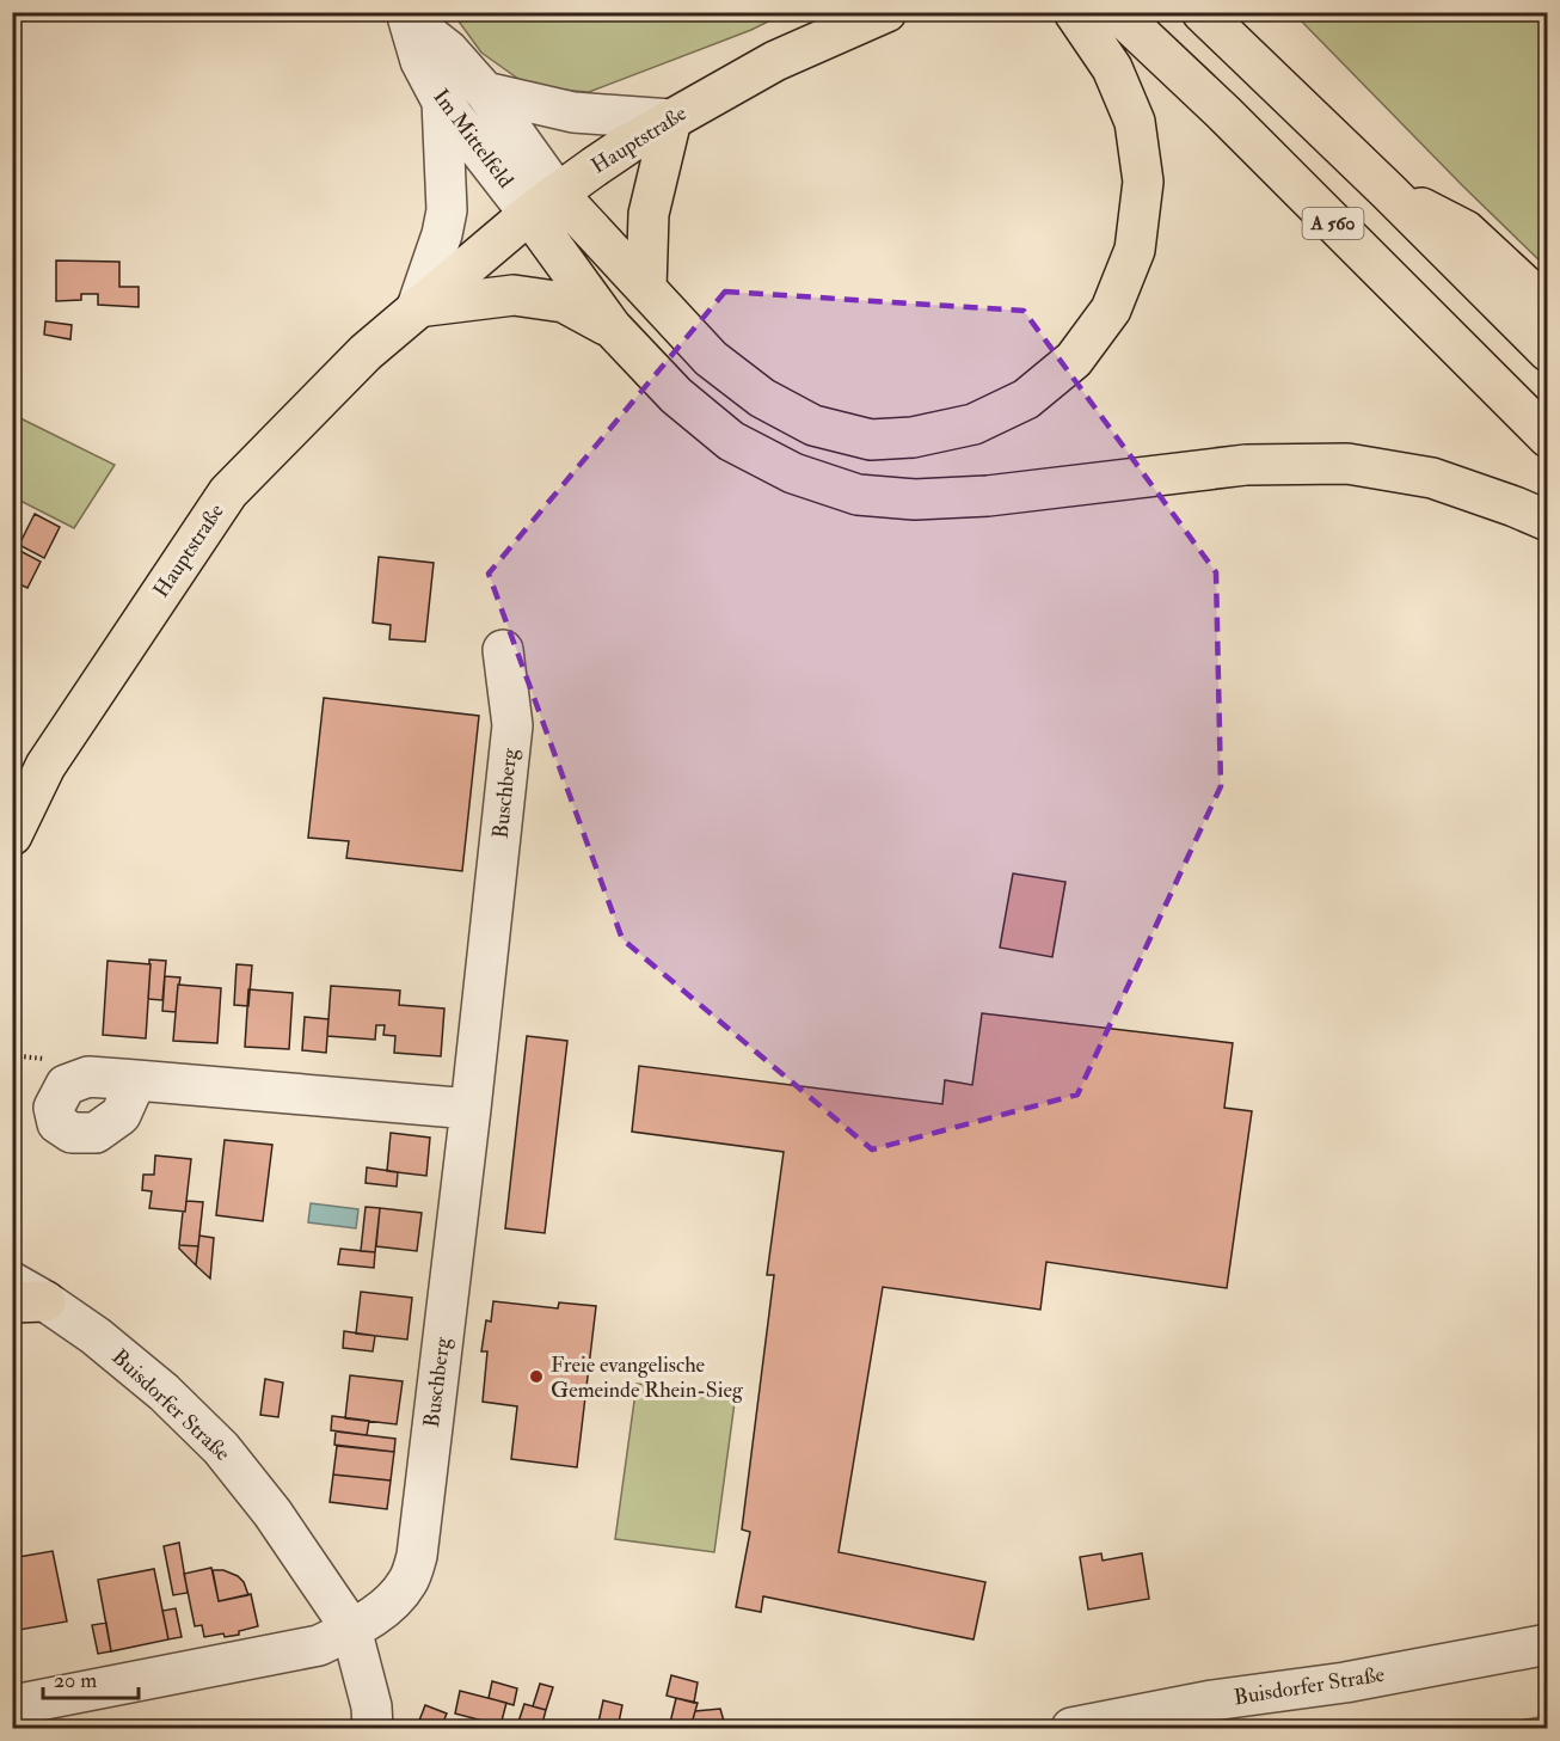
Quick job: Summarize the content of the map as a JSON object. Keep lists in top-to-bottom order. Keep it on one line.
{"streets":{"main road":["Hauptstraße","A 560"],"street":["Im Mittelfeld","Buschberg","Buisdorfer Straße"]},"crossings":[["Im Mittelfeld","Hauptstraße"],["Buschberg","Buisdorfer Straße"]],"places":["Freie evangelische Gemeinde Rhein-Sieg"],"scale_bar":"20 m"}
